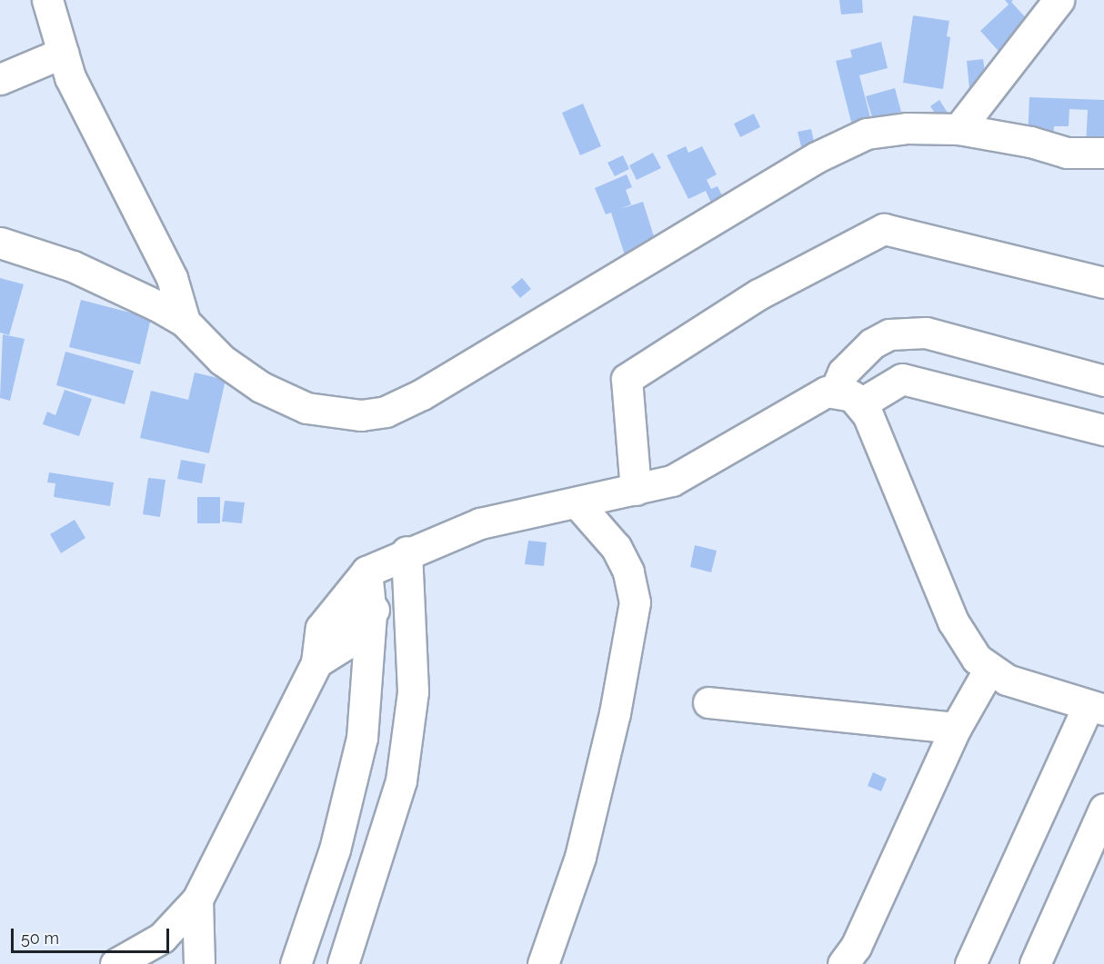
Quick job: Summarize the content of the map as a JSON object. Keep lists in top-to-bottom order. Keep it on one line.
{"scale_bar":"50 m"}
